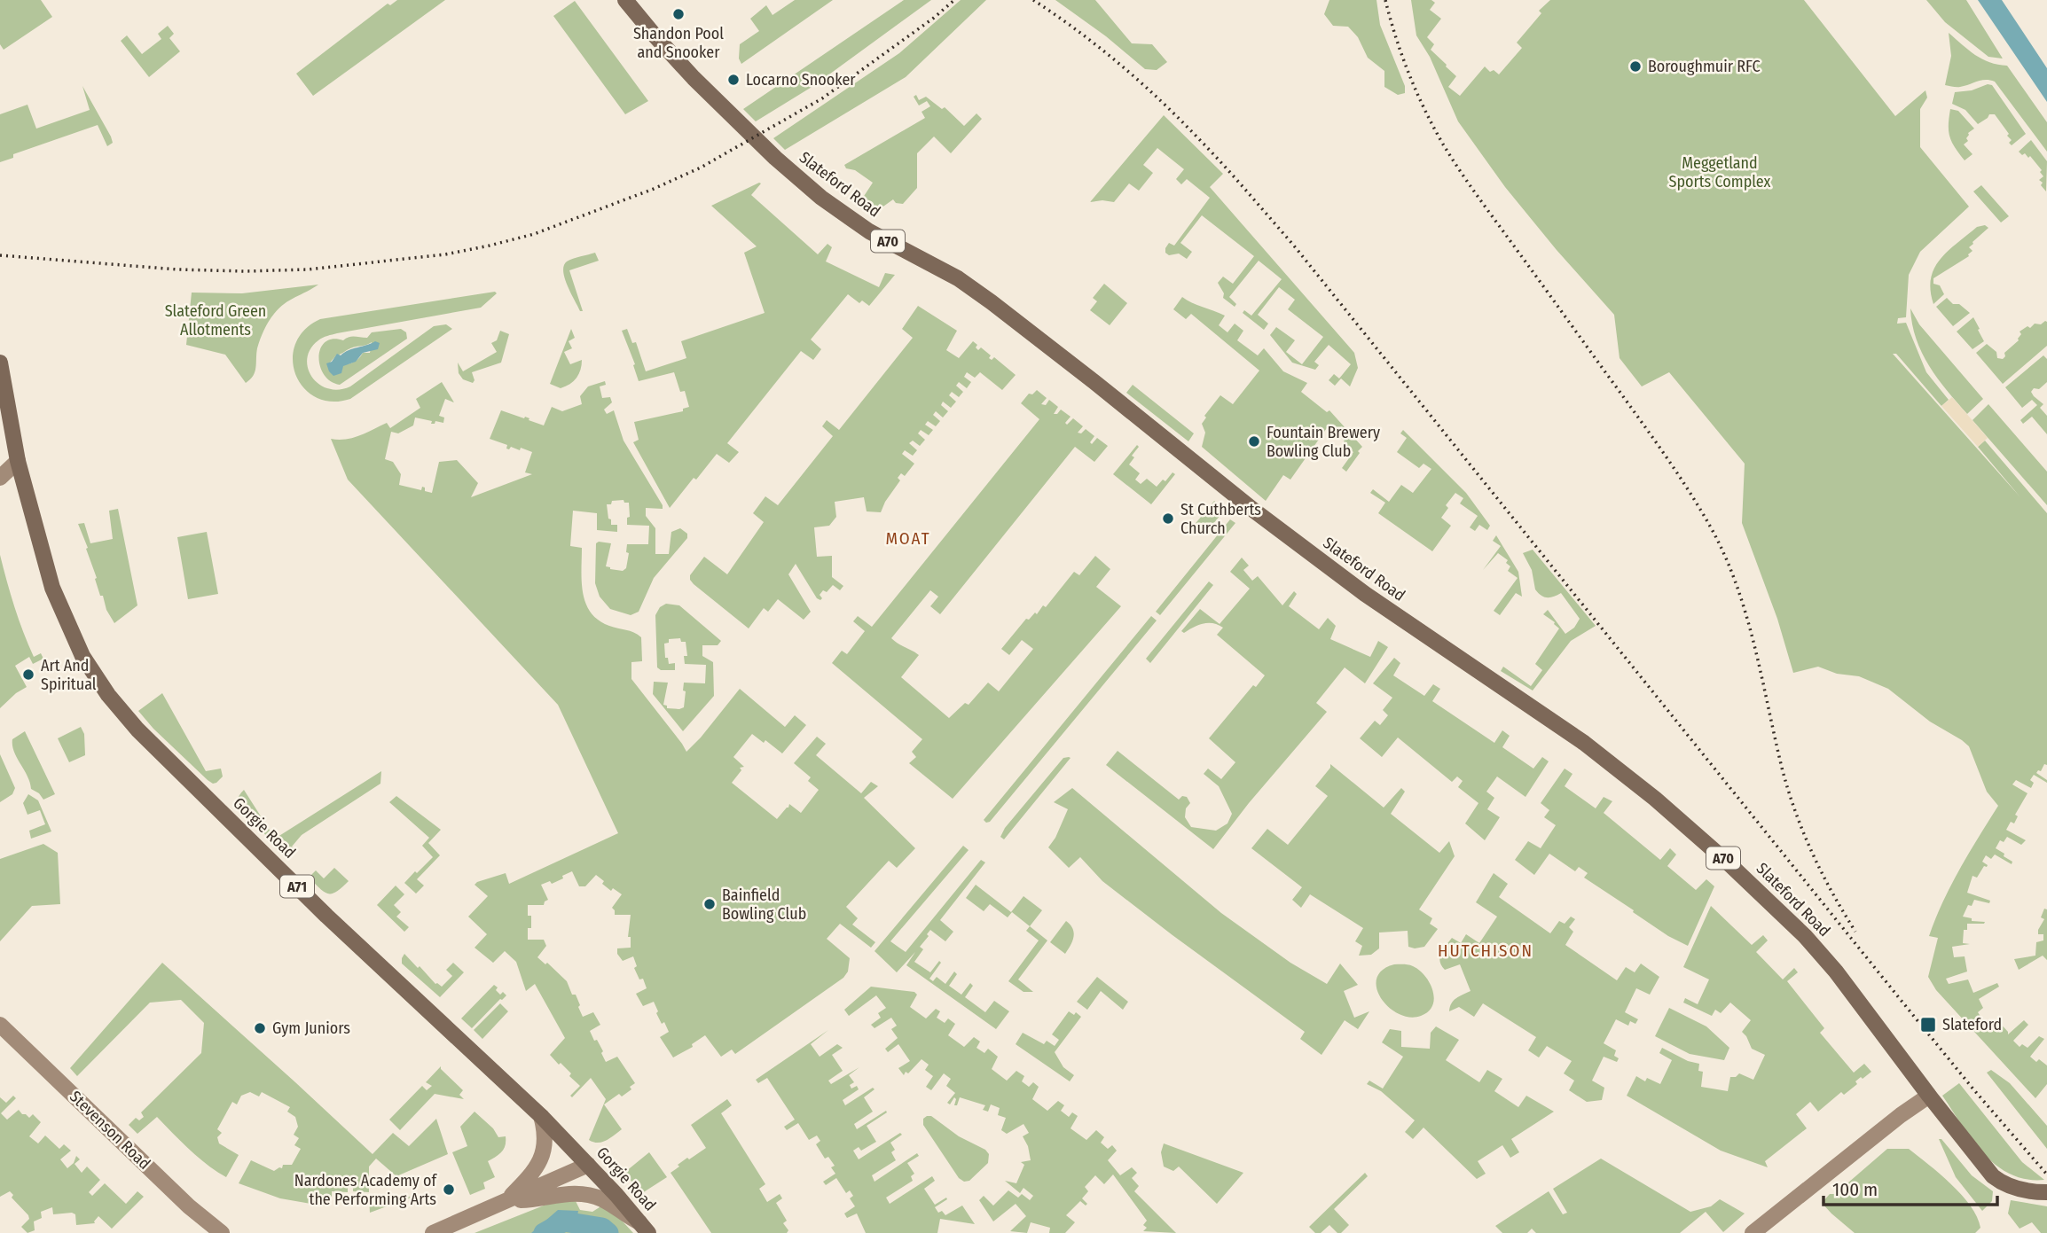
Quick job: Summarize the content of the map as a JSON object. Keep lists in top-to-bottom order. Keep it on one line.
{"streets":{"main road":["Slateford Road","A70","Gorgie Road","A71"],"street":["Stevenson Road"]},"districts":["MOAT","HUTCHISON"],"parks":["Meggetland Sports Complex","Slateford Green Allotments"],"places":{"other":["Shandon Pool and Snooker","Boroughmuir RFC","Locarno Snooker","Fountain Brewery Bowling Club","St Cuthberts Church","Art And Spiritual","Bainfield Bowling Club","Gym Juniors","Nardones Academy of the Performing Arts"],"transit":["Slateford"]},"scale_bar":"100 m"}
